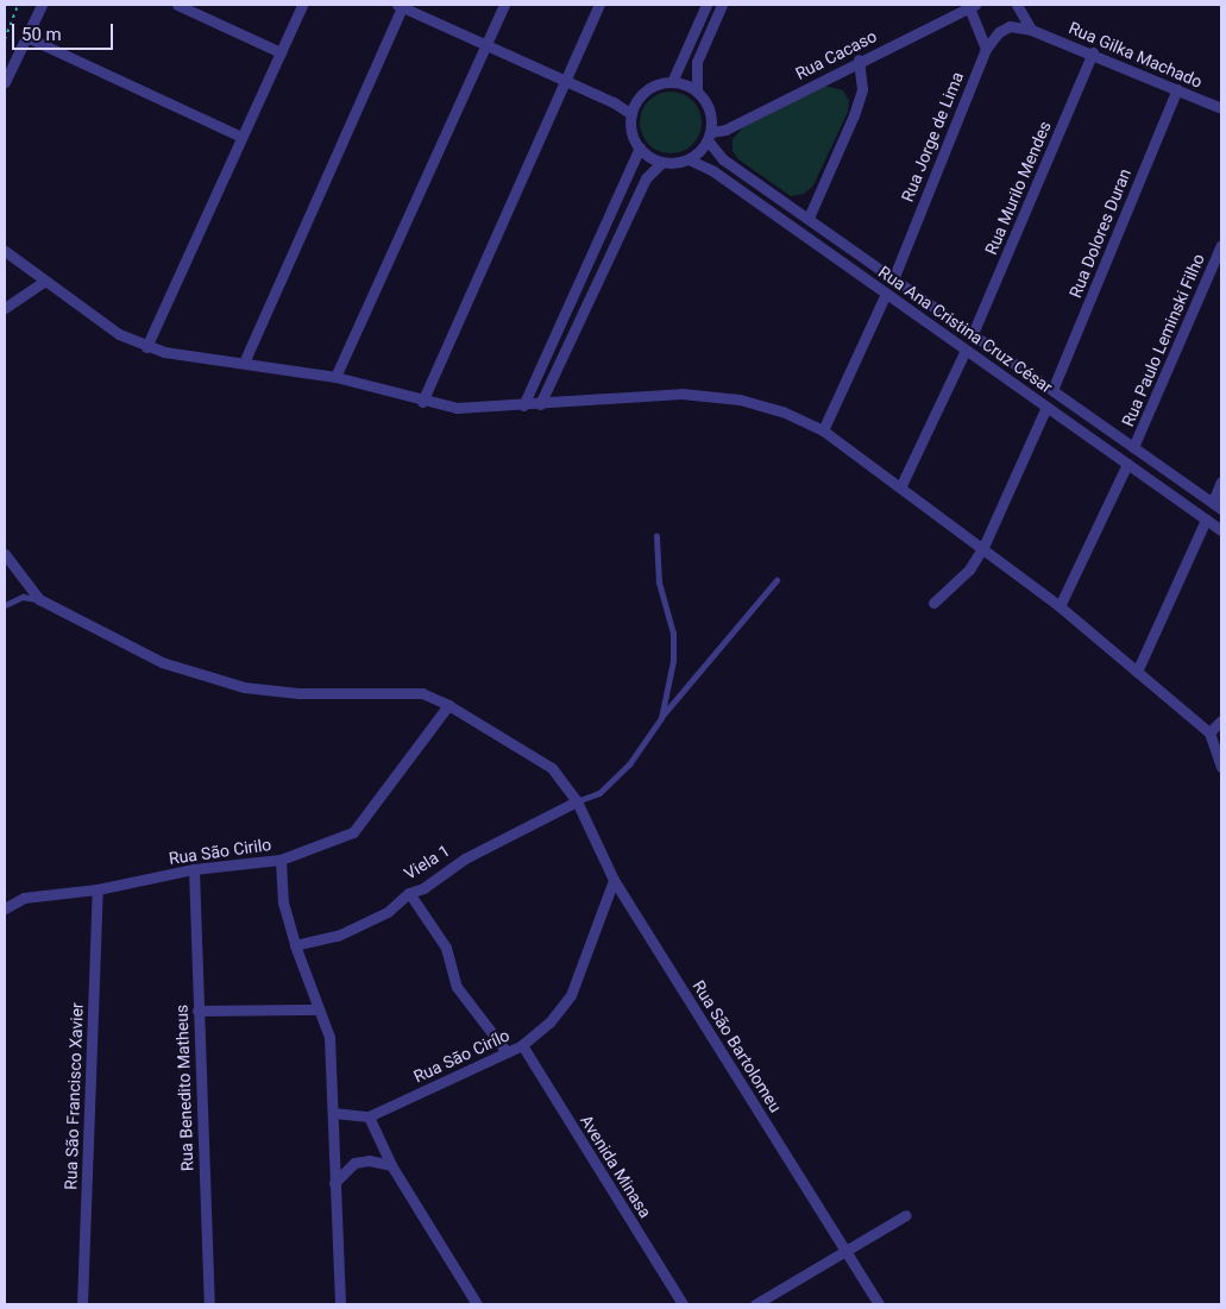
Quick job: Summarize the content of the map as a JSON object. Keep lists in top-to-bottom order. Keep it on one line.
{"streets":{"street":["Rua Cacaso","Rua Gilka Machado","Rua Jorge de Lima","Rua Murilo Mendes","Rua Dolores Duran","Rua Ana Cristina Cruz César","Rua Paulo Leminski Filho","Rua São Cirilo","Viela 1","Rua São Bartolomeu","Rua São Cirílo","Rua Benedito Matheus","Rua São Francisco Xavier","Avenida Minasa"]},"crossings":[["Rua Cacaso","Rua Ana Cristina Cruz César"],["Rua Gilka Machado","Rua Murilo Mendes"],["Rua Gilka Machado","Rua Dolores Duran"],["Rua Jorge de Lima","Rua Ana Cristina Cruz César"],["Rua Murilo Mendes","Rua Ana Cristina Cruz César"],["Rua Dolores Duran","Rua Ana Cristina Cruz César"],["Rua Ana Cristina Cruz César","Rua Paulo Leminski Filho"],["Rua São Cirilo","Rua Benedito Matheus"],["Rua São Cirilo","Rua São Francisco Xavier"],["Viela 1","Rua São Bartolomeu"],["Rua São Bartolomeu","Rua São Cirílo"],["Rua São Cirílo","Avenida Minasa"]],"scale_bar":"50 m"}
